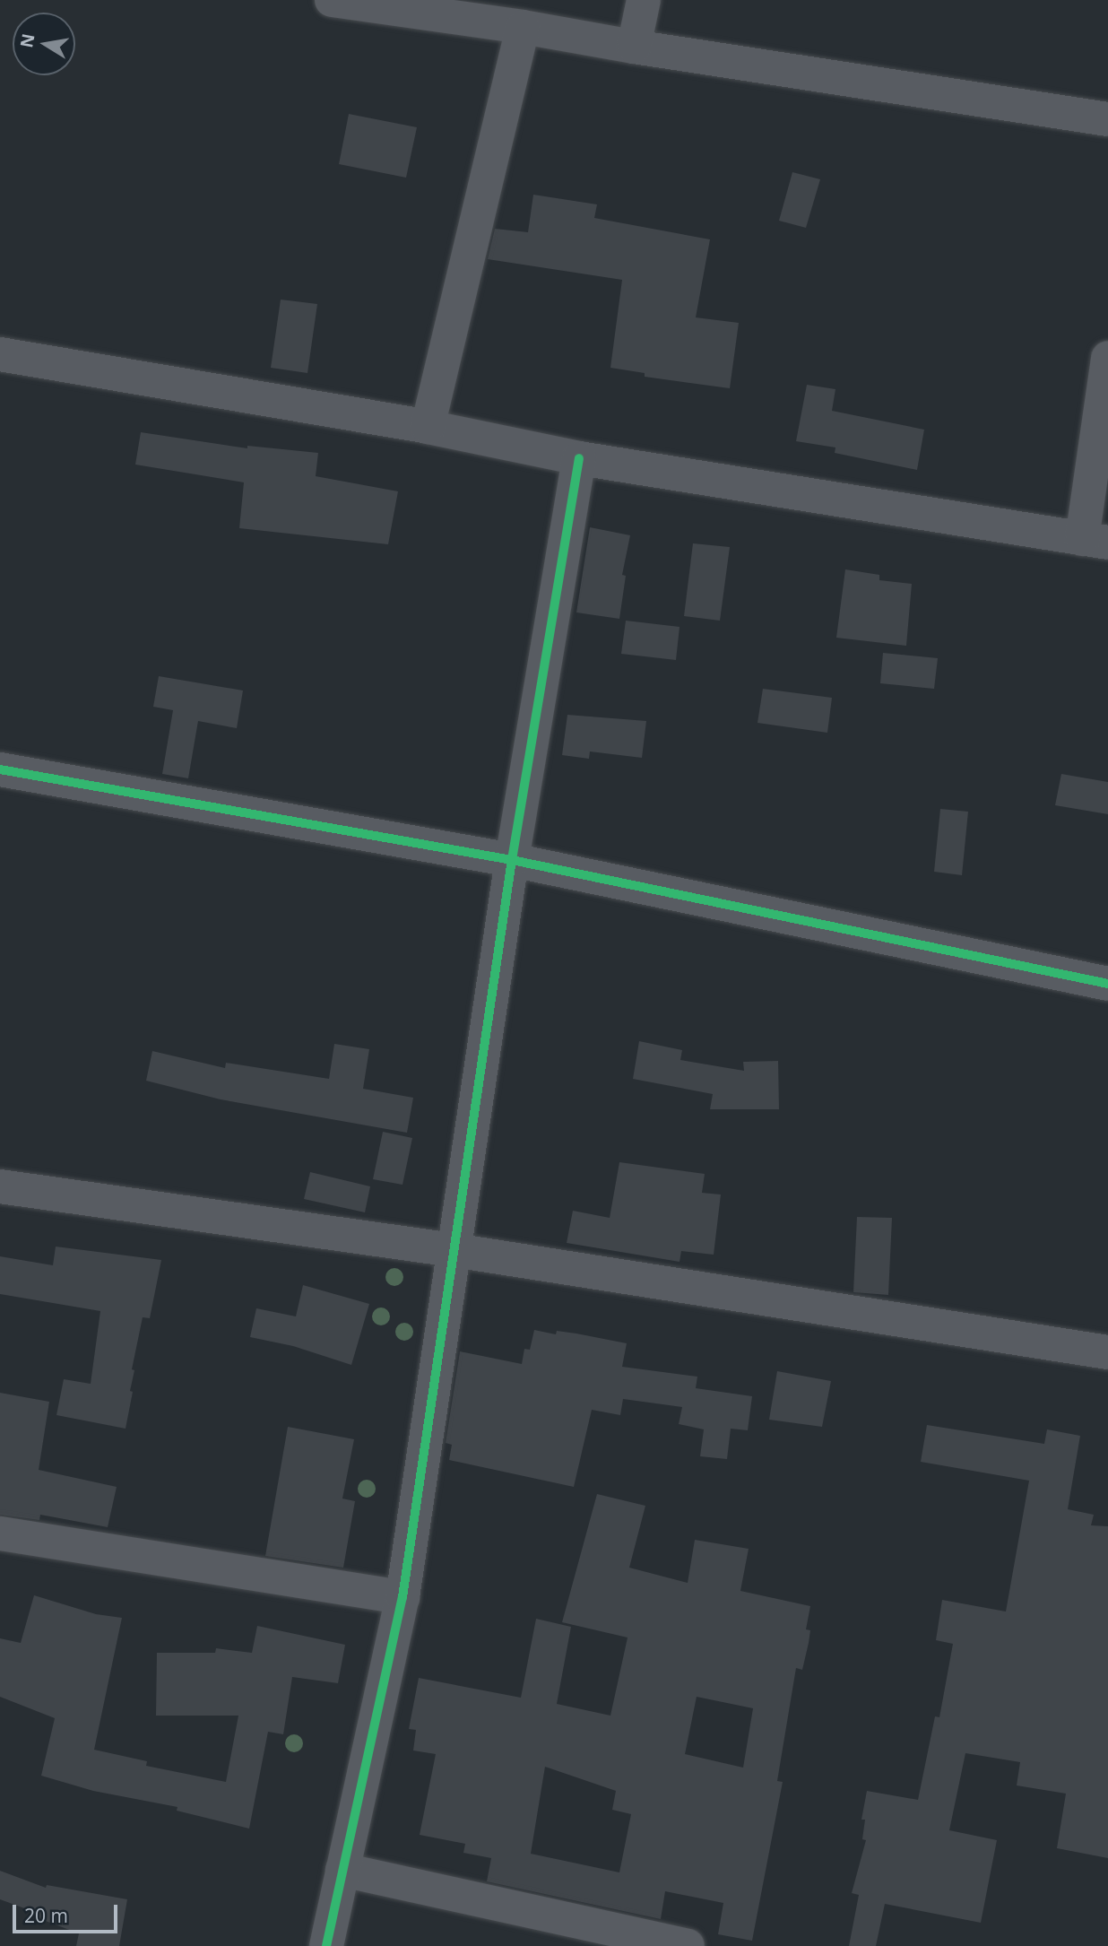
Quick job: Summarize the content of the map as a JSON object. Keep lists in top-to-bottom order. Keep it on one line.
{"scale_bar":"20 m","north":"left"}
